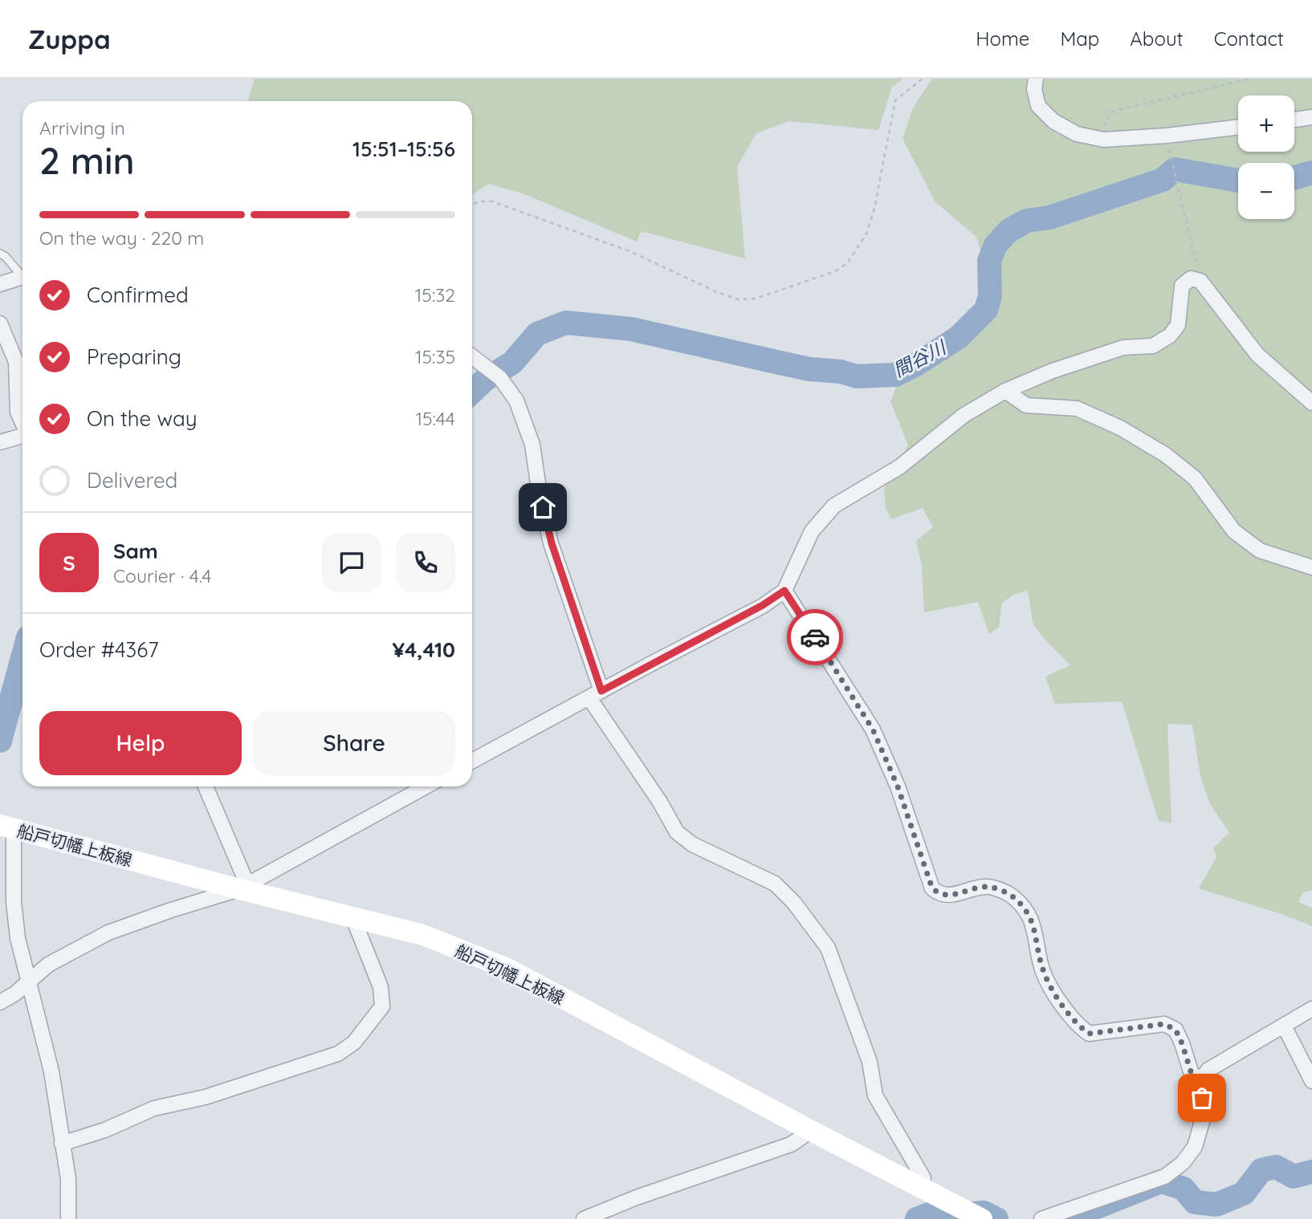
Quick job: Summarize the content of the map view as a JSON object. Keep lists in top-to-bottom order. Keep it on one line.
{"streets":{"main road":["船戸切幡上板線"]},"water":["間谷川"],"page":{"header":"Zuppa","nav":["Home","Map","About","Contact"],"map_buttons":["+","−"],"heading":["2 min","Arriving in","15:51–15:56"],"panel":["Sam","Courier · 4.4","Order #4367","¥4,410"],"bar":"On the way · 220 m","list":[["Confirmed","15:32"],["Preparing","15:35"],["On the way","15:44"],"Delivered"],"round":"S","buttons":["Help","Share"]}}
